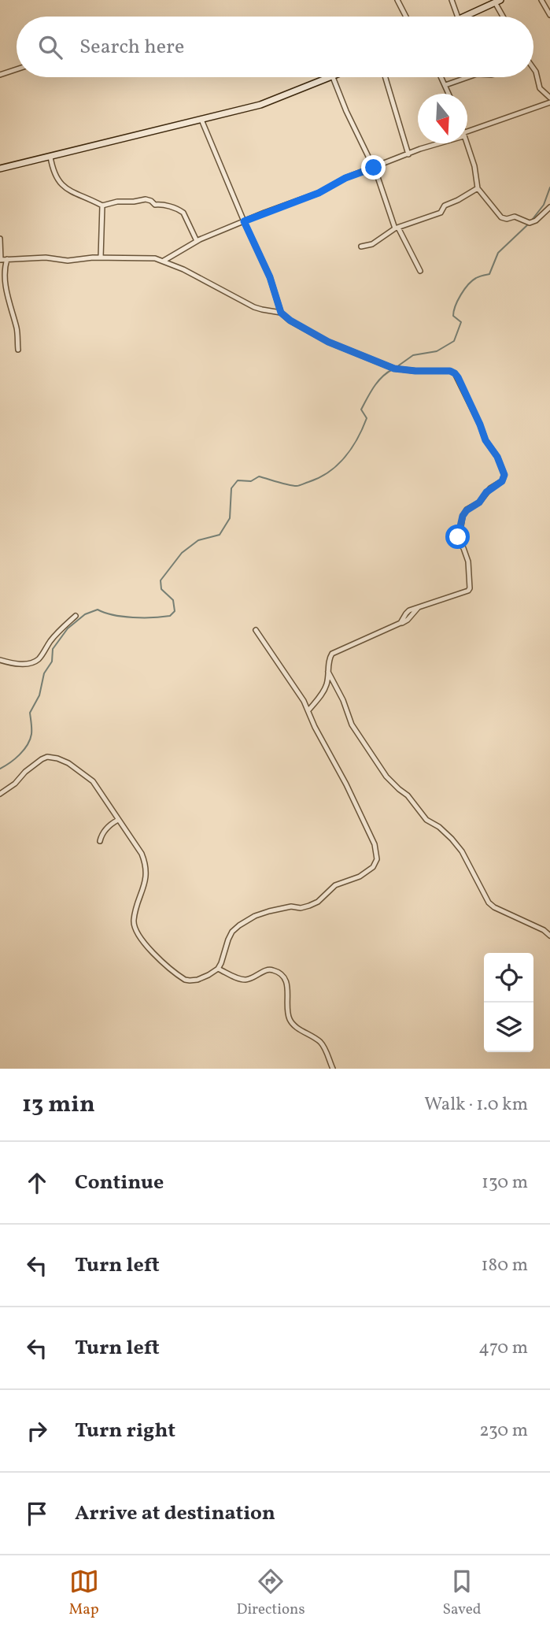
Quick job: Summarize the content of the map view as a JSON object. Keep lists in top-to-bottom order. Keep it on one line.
{"north":"bottom","page":{"search":"Search here","heading":["13 min","Walk · 1.0 km"],"list":[["Continue","130 m"],["Turn left","180 m"],["Turn left","470 m"],["Turn right","230 m"],"Arrive at destination"],"nav":["Map","Directions","Saved"]}}
